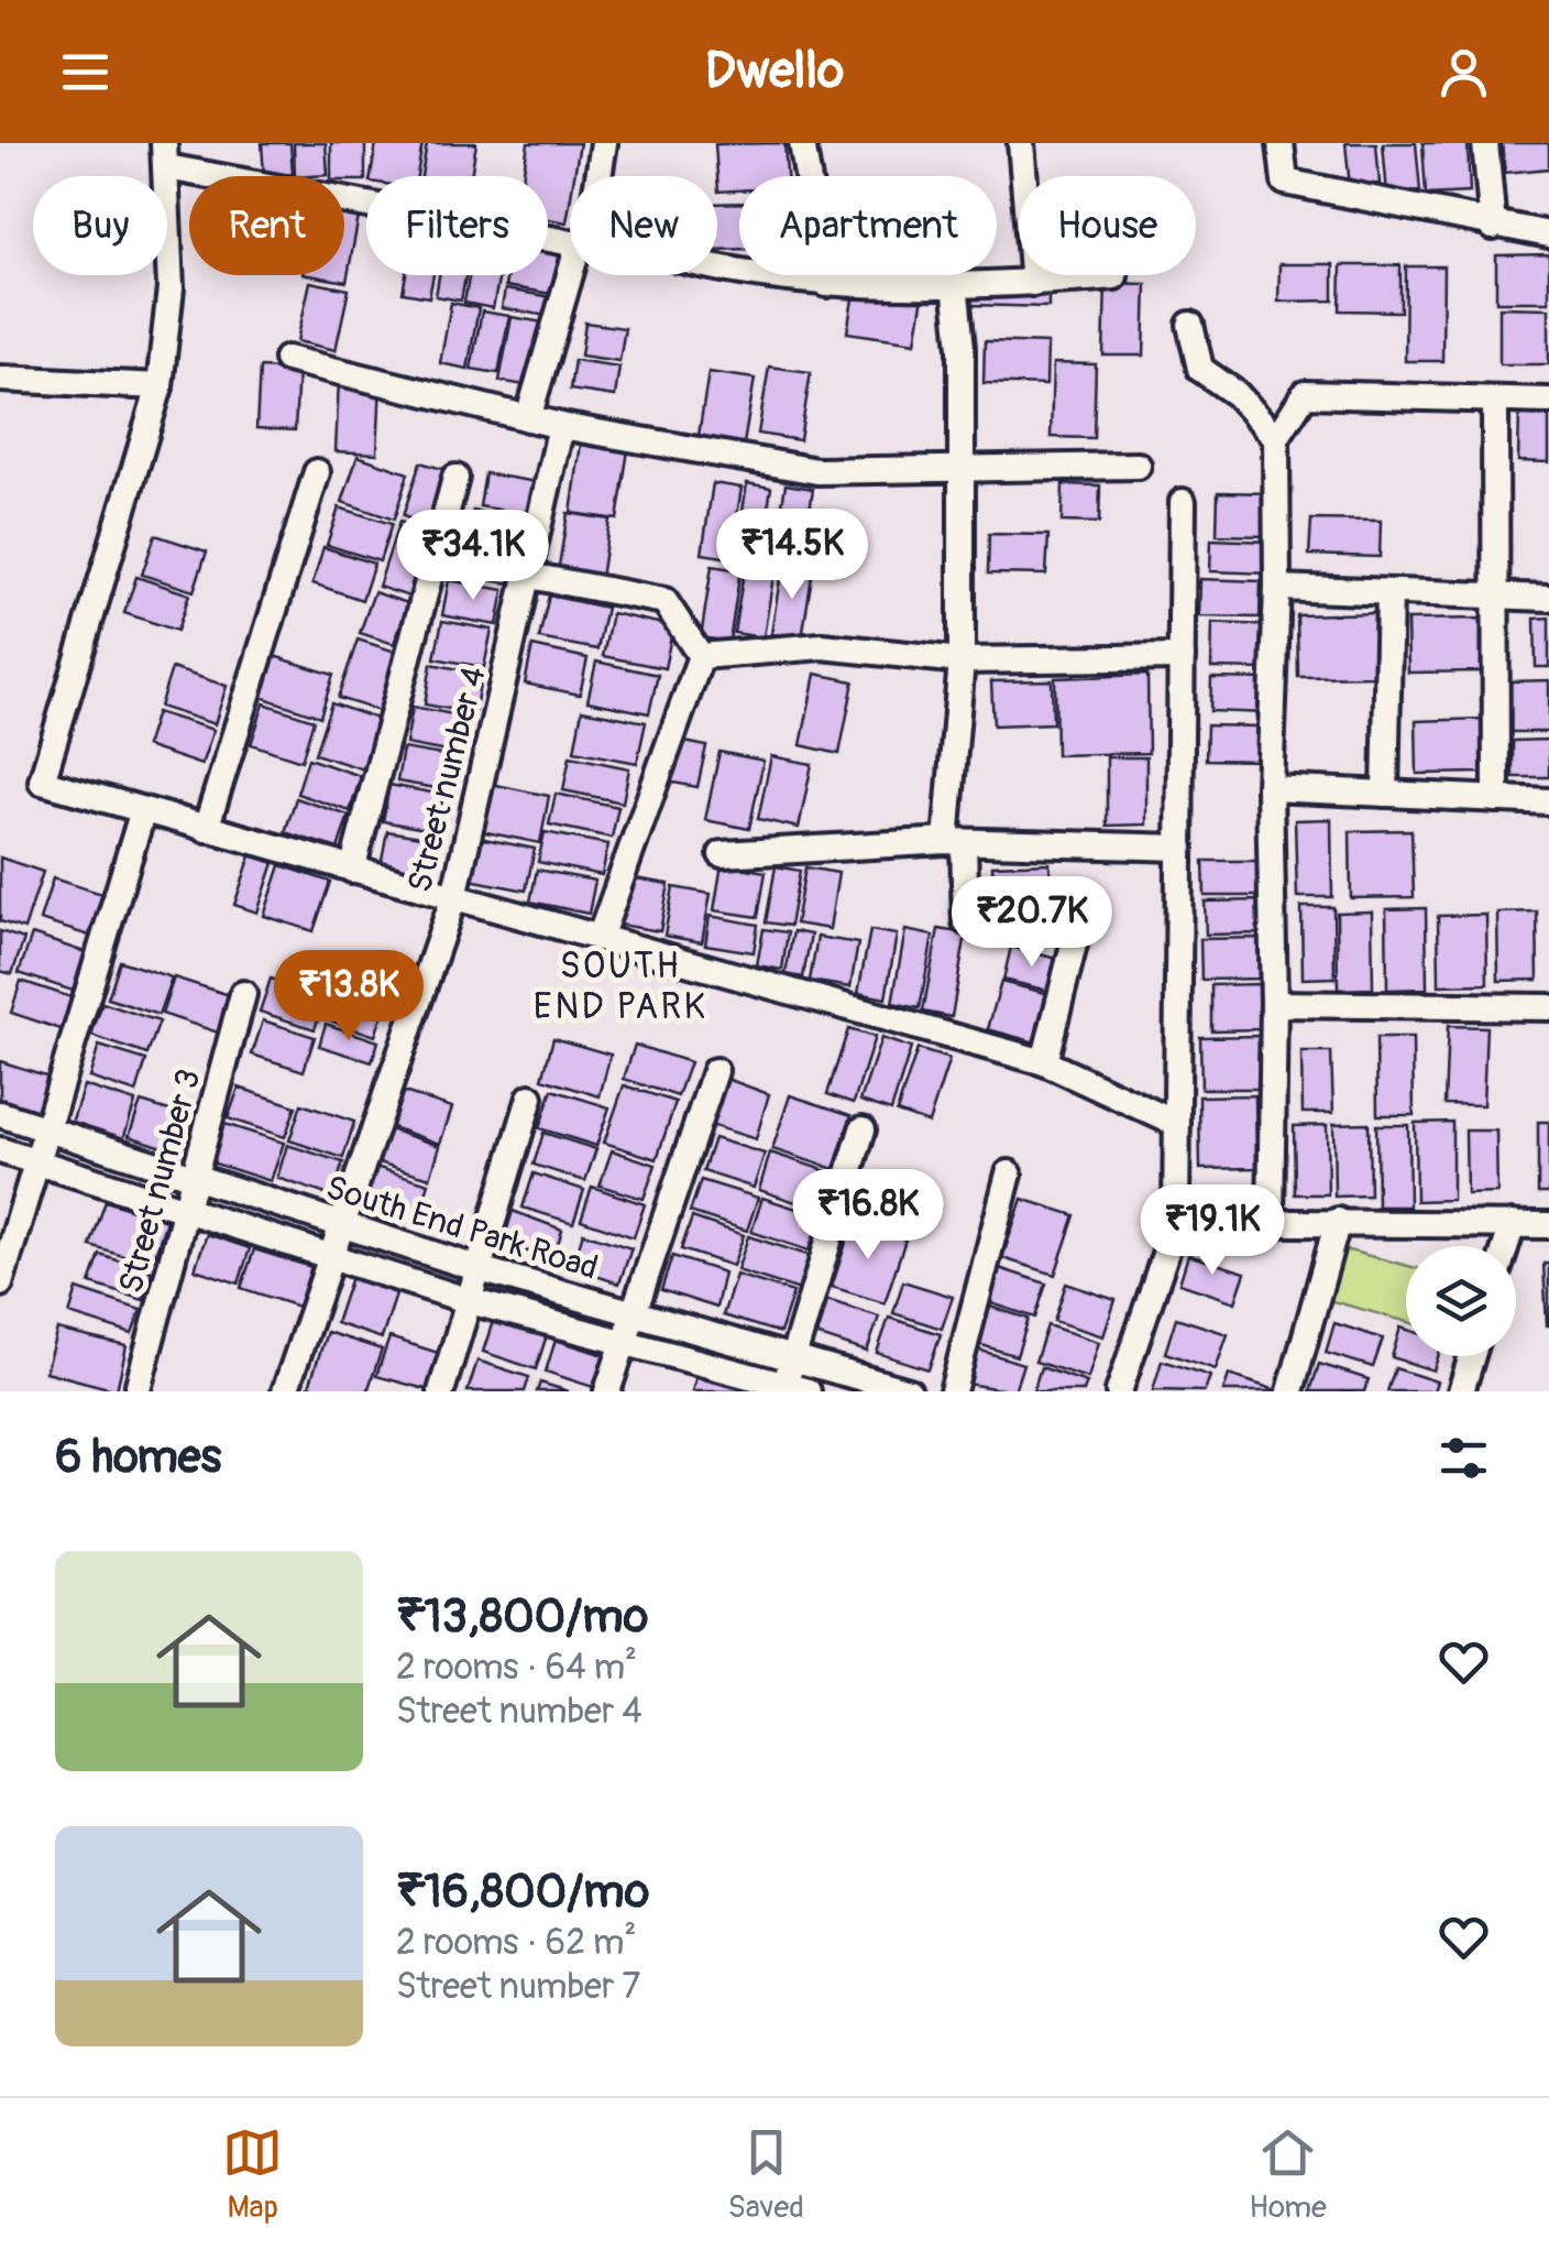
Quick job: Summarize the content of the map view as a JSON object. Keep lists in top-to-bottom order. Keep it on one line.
{"streets":{"street":["Street number 4","Street number 3","South End Park Road"]},"crossings":[["Street number 4","South End Park Road"],["Street number 3","South End Park Road"]],"districts":["SOUTH END PARK"],"page":{"header":"Dwello","chip":["Buy","Rent","Filters","New","Apartment","House"],"price":["₹14.5K","₹34.1K","₹20.7K","₹13.8K","₹16.8K","₹19.1K"],"heading":"6 homes","list":[{"name":"₹13,800/mo","note":"2 rooms · 64 m² · Street number 4"},{"name":"₹16,800/mo","note":"2 rooms · 62 m² · Street number 7"}],"tabs":["Map","Saved","Home"]}}
